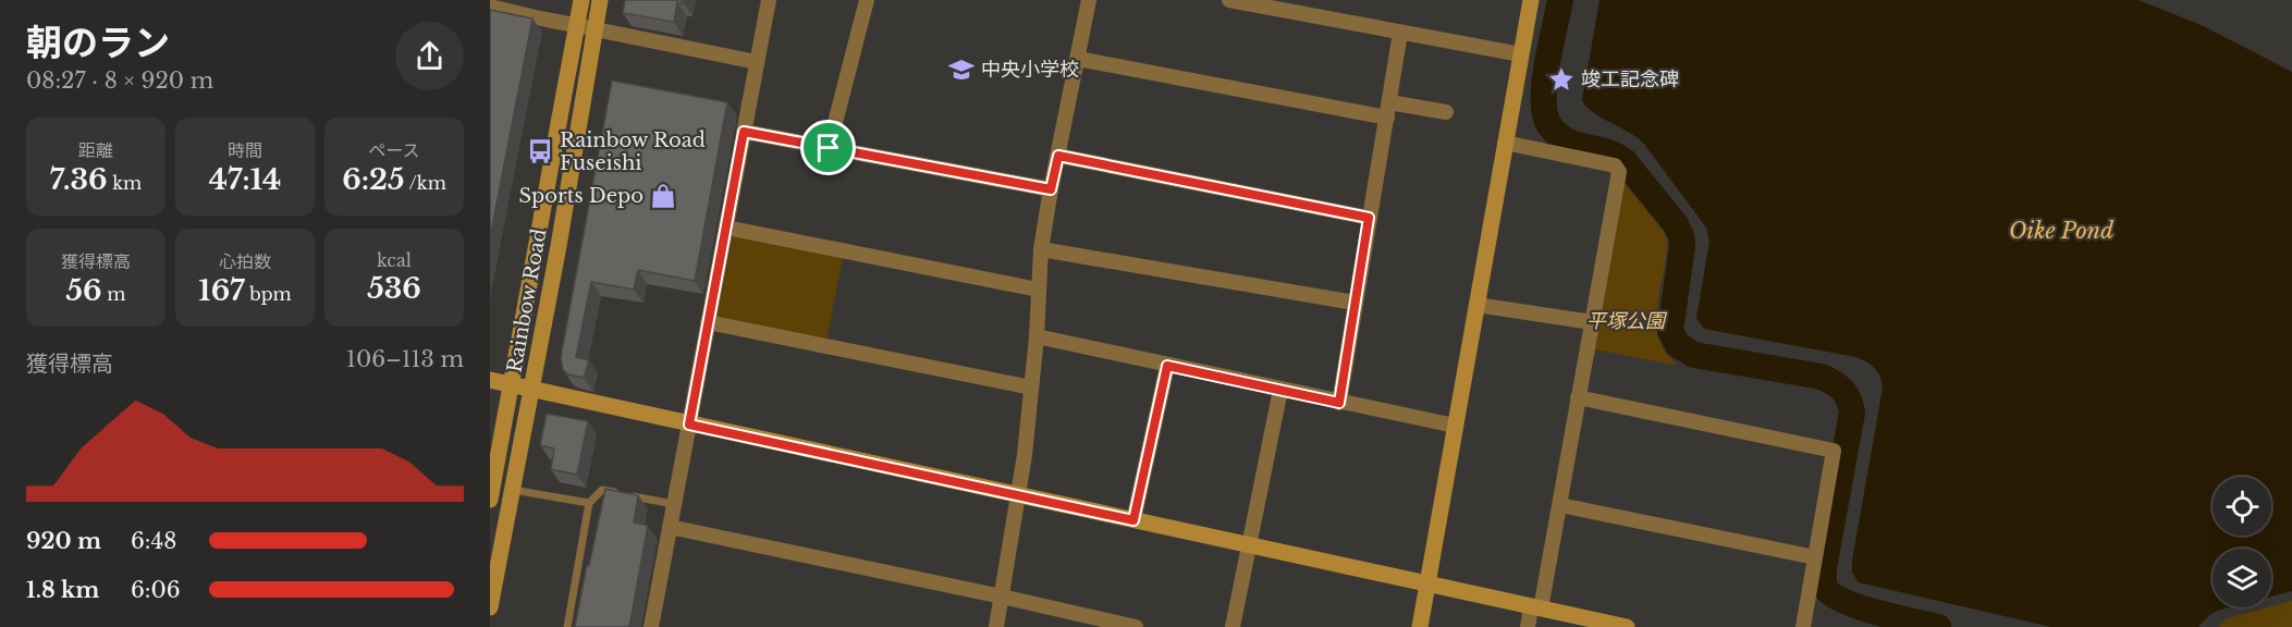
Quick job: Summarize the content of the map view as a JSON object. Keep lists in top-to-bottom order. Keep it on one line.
{"streets":{"street":["Rainbow Road"]},"water":["Oike Pond"],"parks":["平塚公園"],"places":{"school or university":["中央小学校"],"place":["竣工記念碑"],"bus stop":["Rainbow Road Fuseishi"],"shop":["Sports Depo"]},"page":{"heading":["朝のラン","08:27 · 8 × 920 m"],"stats":[["距離","7.36 km"],["時間","47:14"],["ペース","6:25 /km"],["獲得標高","56 m"],["心拍数","167 bpm"],["kcal","536"]],"chart":["獲得標高","106–113 m"],"list":[{"name":"920 m","note":"6:48"},{"name":"1.8 km","note":"6:06"}]}}
